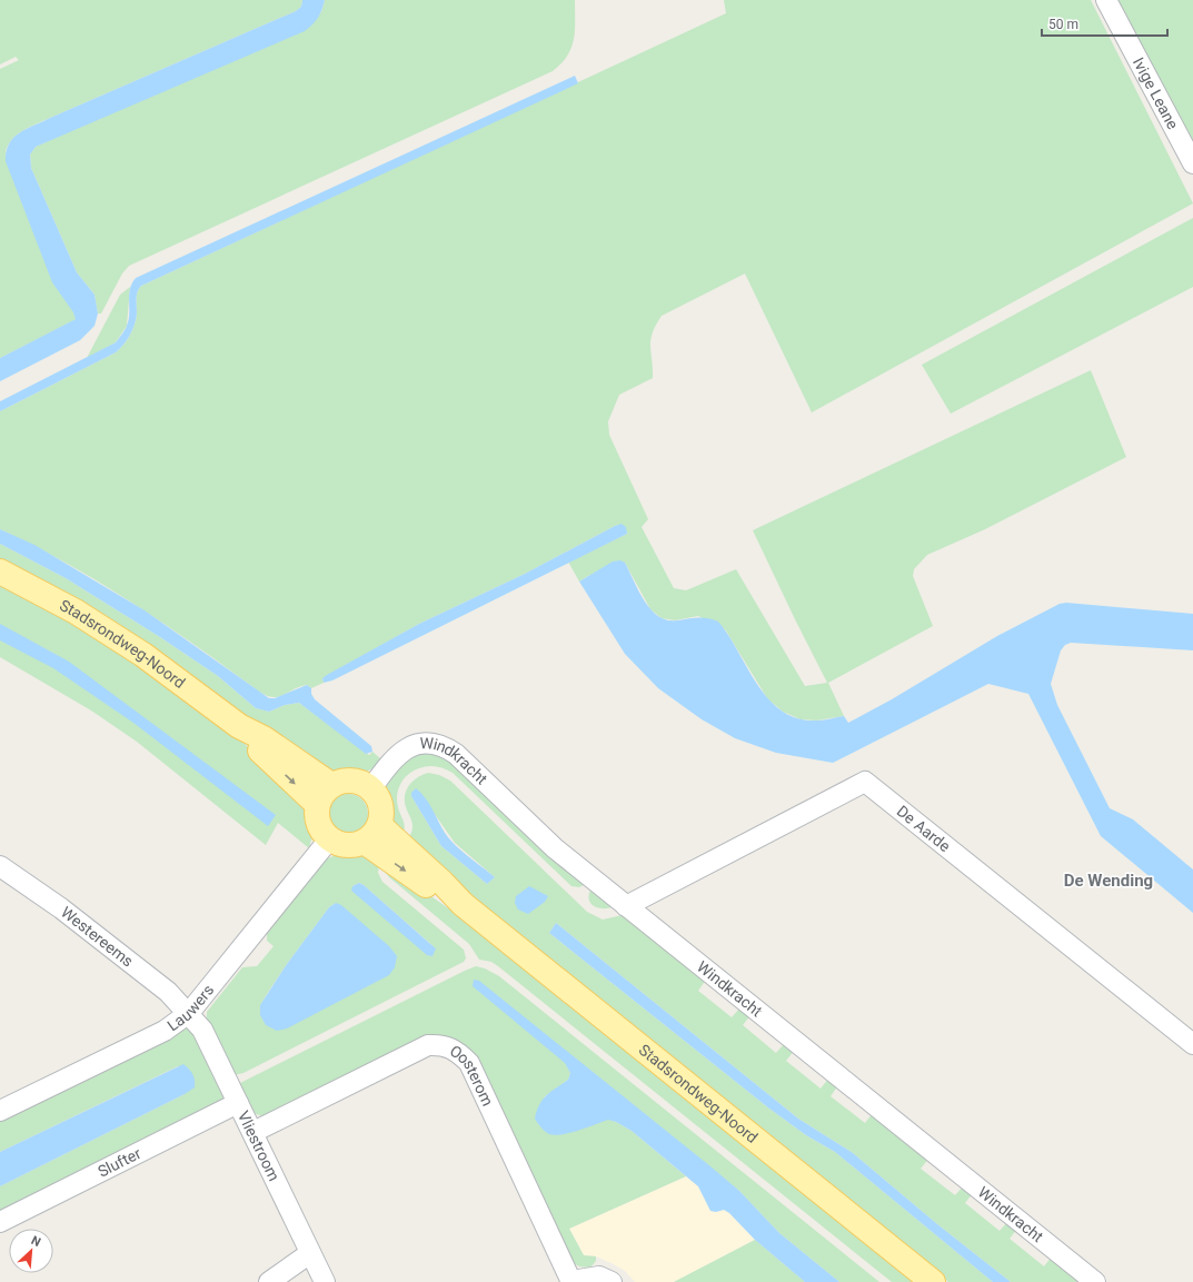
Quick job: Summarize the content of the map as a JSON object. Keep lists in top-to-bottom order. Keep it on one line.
{"streets":{"main road":["Stadsrondweg-Noord"],"street":["Ivige Leane","Windkracht","De Aarde","Westereems","Lauwers","Oosterom","Vliestroom","Slufter"]},"crossings":[["Stadsrondweg-Noord","Windkracht"],["Stadsrondweg-Noord","Lauwers"],["Windkracht","De Aarde"],["Windkracht","Lauwers"],["Westereems","Lauwers"],["Westereems","Vliestroom"],["Lauwers","Vliestroom"],["Oosterom","Vliestroom"],["Vliestroom","Slufter"]],"districts":["De Wending"],"scale_bar":"50 m","north":"top right"}
